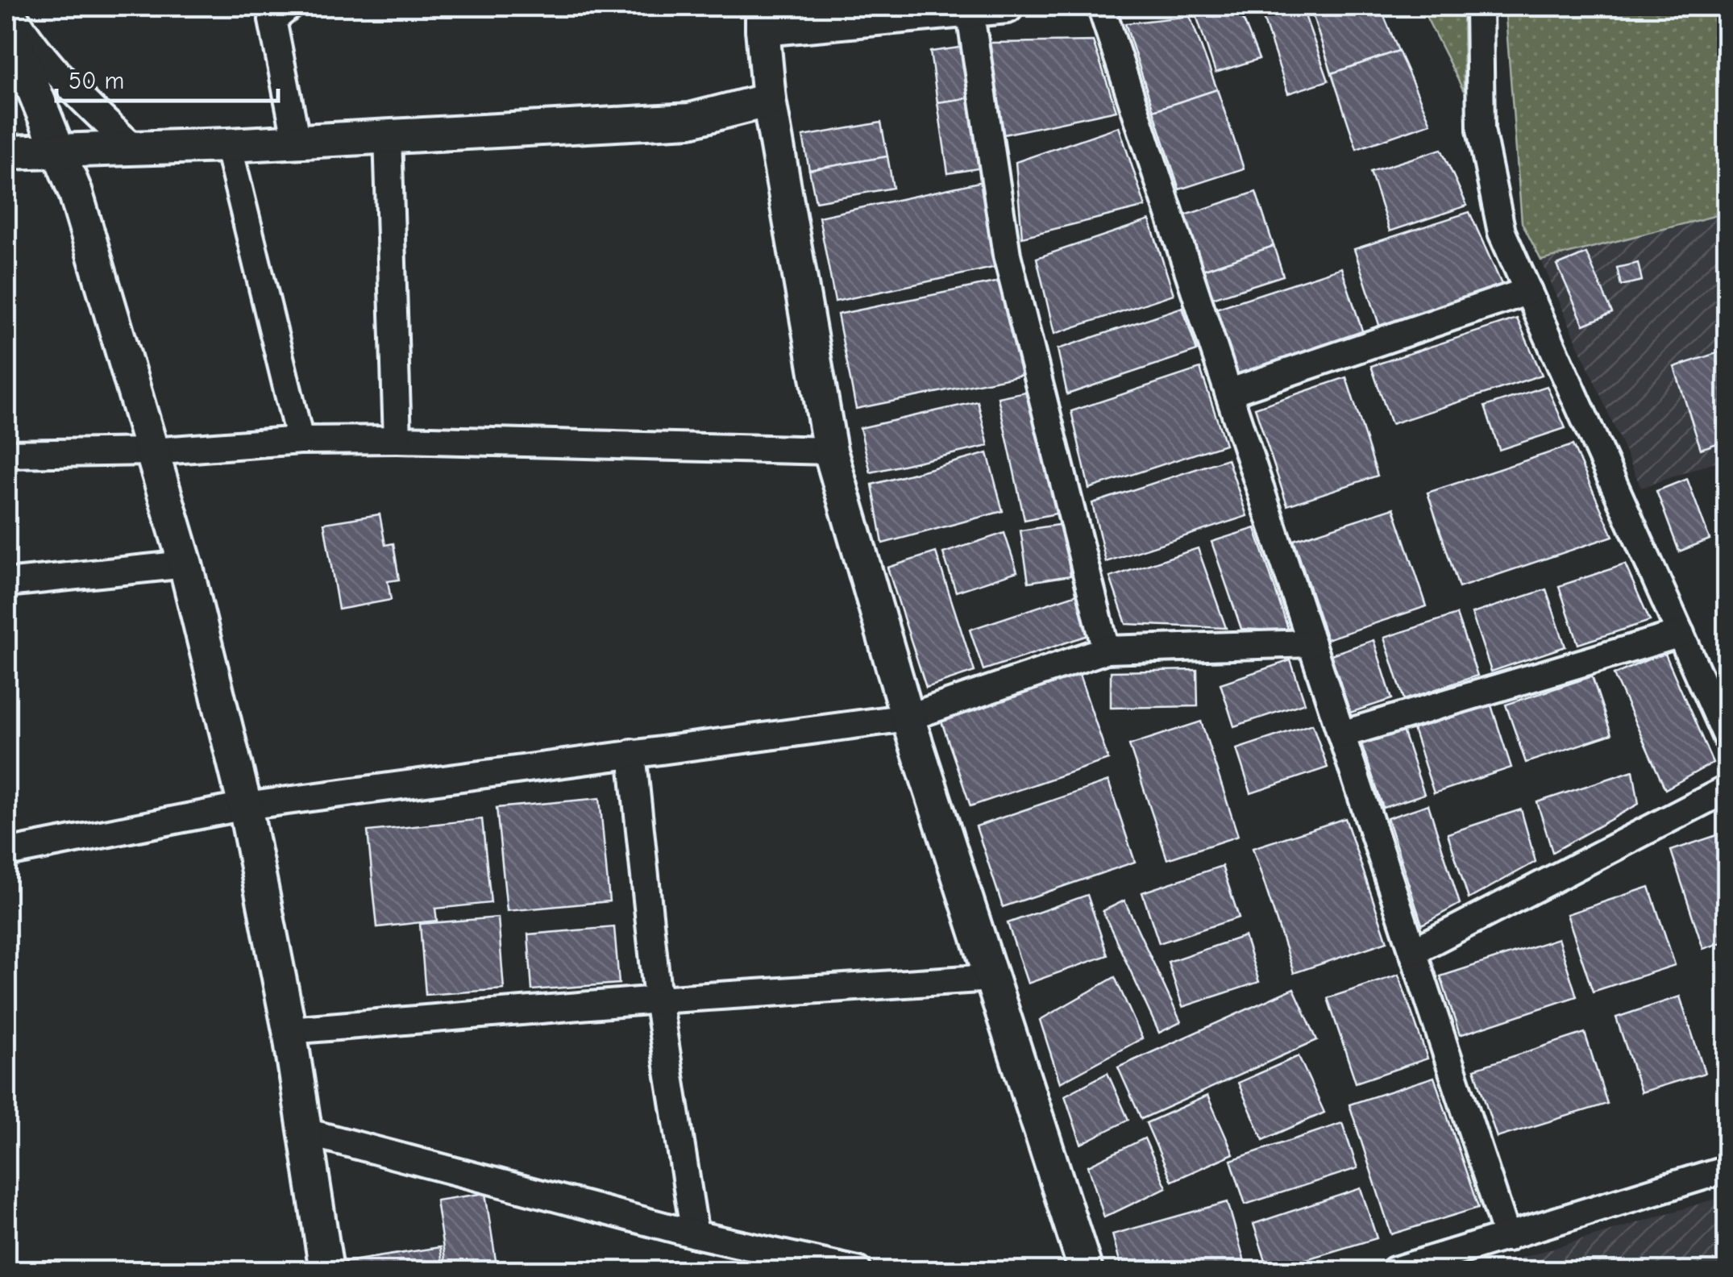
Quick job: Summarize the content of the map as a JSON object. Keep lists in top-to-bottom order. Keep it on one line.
{"scale_bar":"50 m"}
